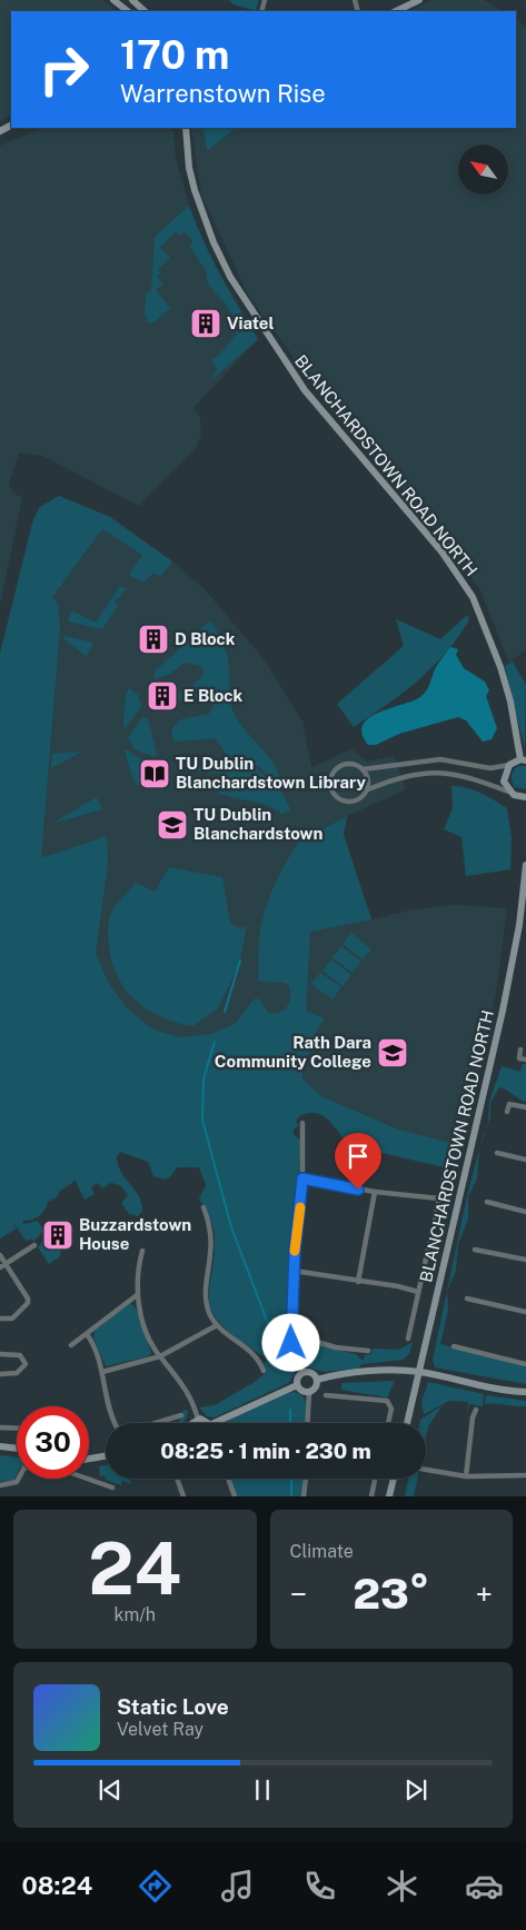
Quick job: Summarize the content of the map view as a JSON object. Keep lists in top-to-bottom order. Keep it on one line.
{"streets":{"main road":["BLANCHARDSTOWN ROAD NORTH"]},"places":{"building":["Viatel","D Block","E Block","Buzzardstown House"],"library":["TU Dublin Blanchardstown Library"],"school or university":["TU Dublin Blanchardstown","Rath Dara Community College"]},"north":"top left","page":{"turn":["170 m","Warrenstown Rise"],"limit":"30","trip":"08:25 · 1 min · 230 m","tile":[["24","km/h"],"Climate"],"heat":["−","23°","+"],"song":["Static Love","Velvet Ray"],"tabs":"08:24"}}
